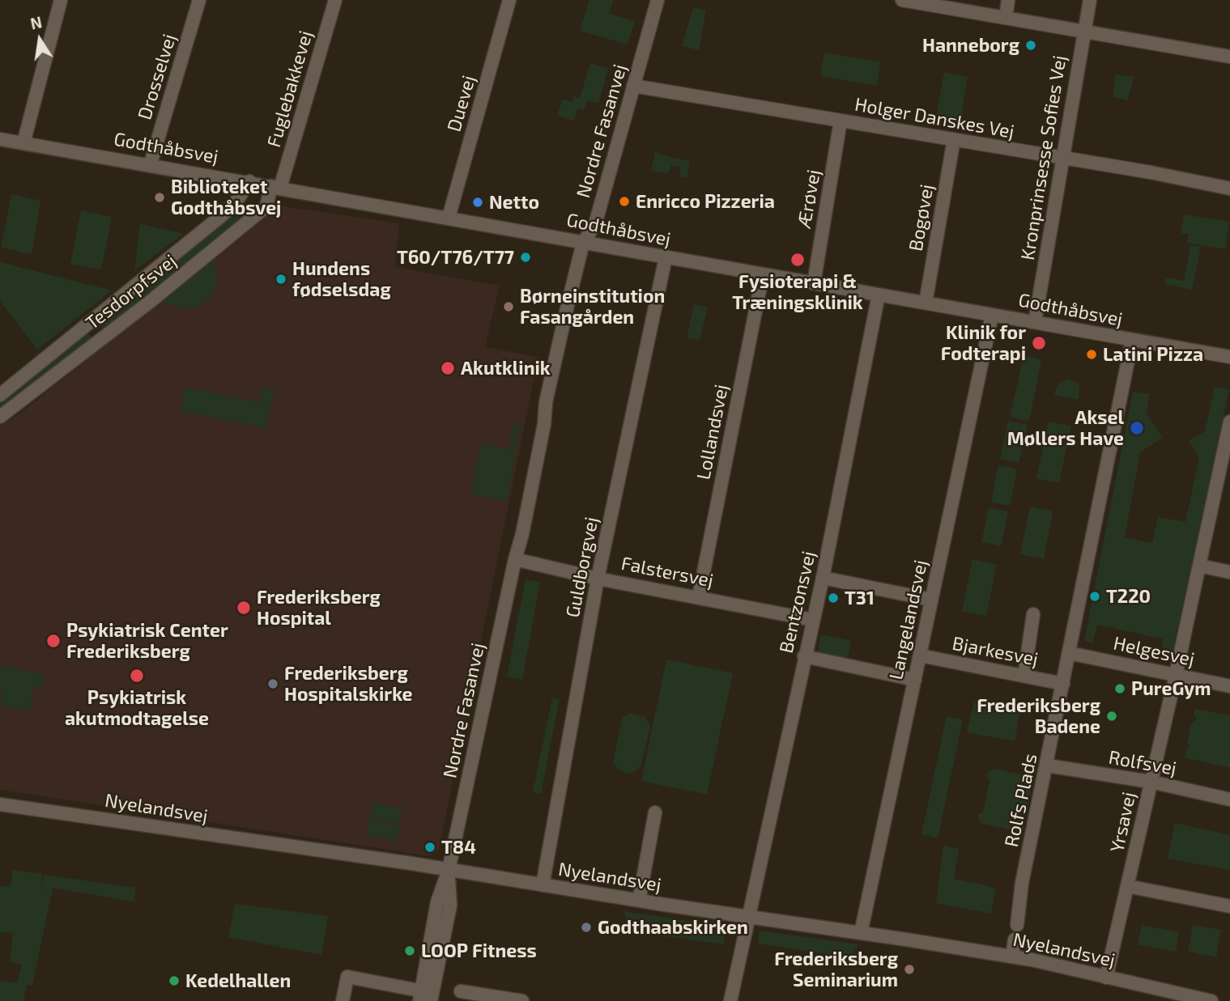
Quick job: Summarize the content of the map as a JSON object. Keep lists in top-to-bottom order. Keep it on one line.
{"streets":{"street":["Drosselvej","Fuglebakkevej","Duevej","Holger Danskes Vej","Nordre Fasanvej","Godthåbsvej","Kronprinsesse Sofies Vej","Ærøvej","Bogøvej","Tesdorpfsvej","Lollandsvej","Guldborgvej","Falstersvej","Bentzonsvej","Langelandsvej","Bjarkesvej","Helgesvej","Rolfsvej","Rolfs Plads","Nyelandsvej","Yrsavej"]},"crossings":[["Drosselvej","Godthåbsvej"],["Fuglebakkevej","Godthåbsvej"],["Fuglebakkevej","Tesdorpfsvej"],["Duevej","Godthåbsvej"],["Holger Danskes Vej","Nordre Fasanvej"],["Holger Danskes Vej","Kronprinsesse Sofies Vej"],["Holger Danskes Vej","Ærøvej"],["Holger Danskes Vej","Bogøvej"],["Nordre Fasanvej","Godthåbsvej"],["Nordre Fasanvej","Falstersvej"],["Nordre Fasanvej","Nyelandsvej"],["Godthåbsvej","Kronprinsesse Sofies Vej"],["Godthåbsvej","Ærøvej"],["Godthåbsvej","Bogøvej"],["Godthåbsvej","Tesdorpfsvej"],["Godthåbsvej","Lollandsvej"],["Godthåbsvej","Guldborgvej"],["Godthåbsvej","Bentzonsvej"],["Godthåbsvej","Langelandsvej"],["Lollandsvej","Falstersvej"],["Guldborgvej","Falstersvej"],["Guldborgvej","Nyelandsvej"],["Falstersvej","Bentzonsvej"],["Bentzonsvej","Nyelandsvej"],["Langelandsvej","Bjarkesvej"],["Langelandsvej","Nyelandsvej"],["Bjarkesvej","Rolfs Plads"],["Helgesvej","Yrsavej"],["Rolfsvej","Rolfs Plads"],["Rolfsvej","Yrsavej"],["Nyelandsvej","Yrsavej"]],"places":["Hanneborg","Biblioteket Godthåbsvej","Enricco Pizzeria","Netto","T60/T76/T77","Fysioterapi & Træningsklinik","Hundens fødselsdag","Børneinstitution Fasangården","Klinik for Fodterapi","Latini Pizza","Akutklinik","Aksel Møllers Have","T220","T31","Frederiksberg Hospital","Psykiatrisk Center Frederiksberg","Psykiatrisk akutmodtagelse","Frederiksberg Hospitalskirke","PureGym","Frederiksberg Badene","T84","Godthaabskirken","LOOP Fitness","Frederiksberg Seminarium","Kedelhallen"],"north":"top"}
